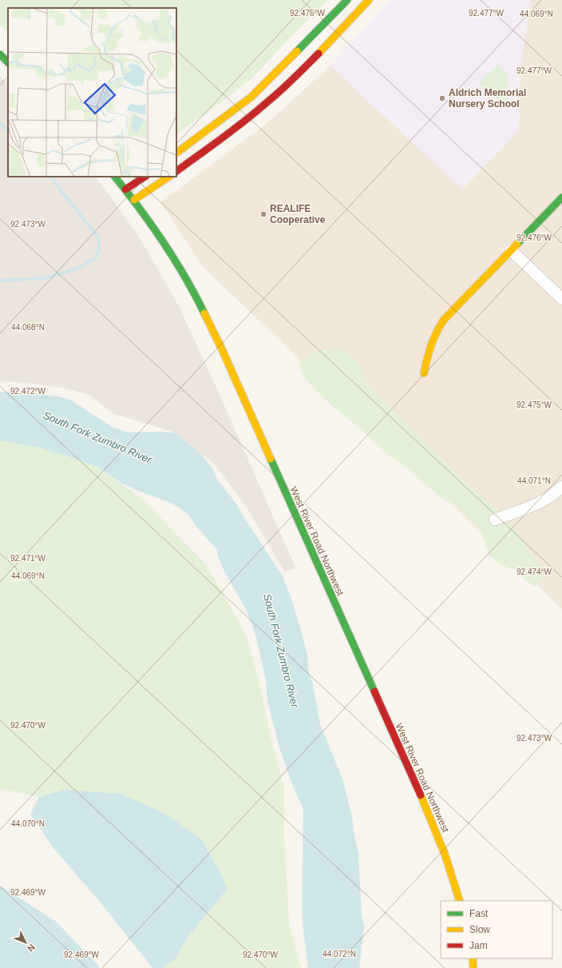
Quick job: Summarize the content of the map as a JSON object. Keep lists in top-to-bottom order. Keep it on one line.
{"streets":{"main road":["West River Road Northwest"]},"water":["South Fork Zumbro River"],"places":["Aldrich Memorial Nursery School","REALIFE Cooperative"],"legend":["Fast","Slow","Jam"],"north":"bottom right","coordinates":["92.476°W","92.477°W","44.069°N","92.473°W","44.068°N","92.472°W","92.475°W","44.071°N","92.471°W","92.474°W","92.470°W","44.070°N","92.469°W","44.072°N"]}
